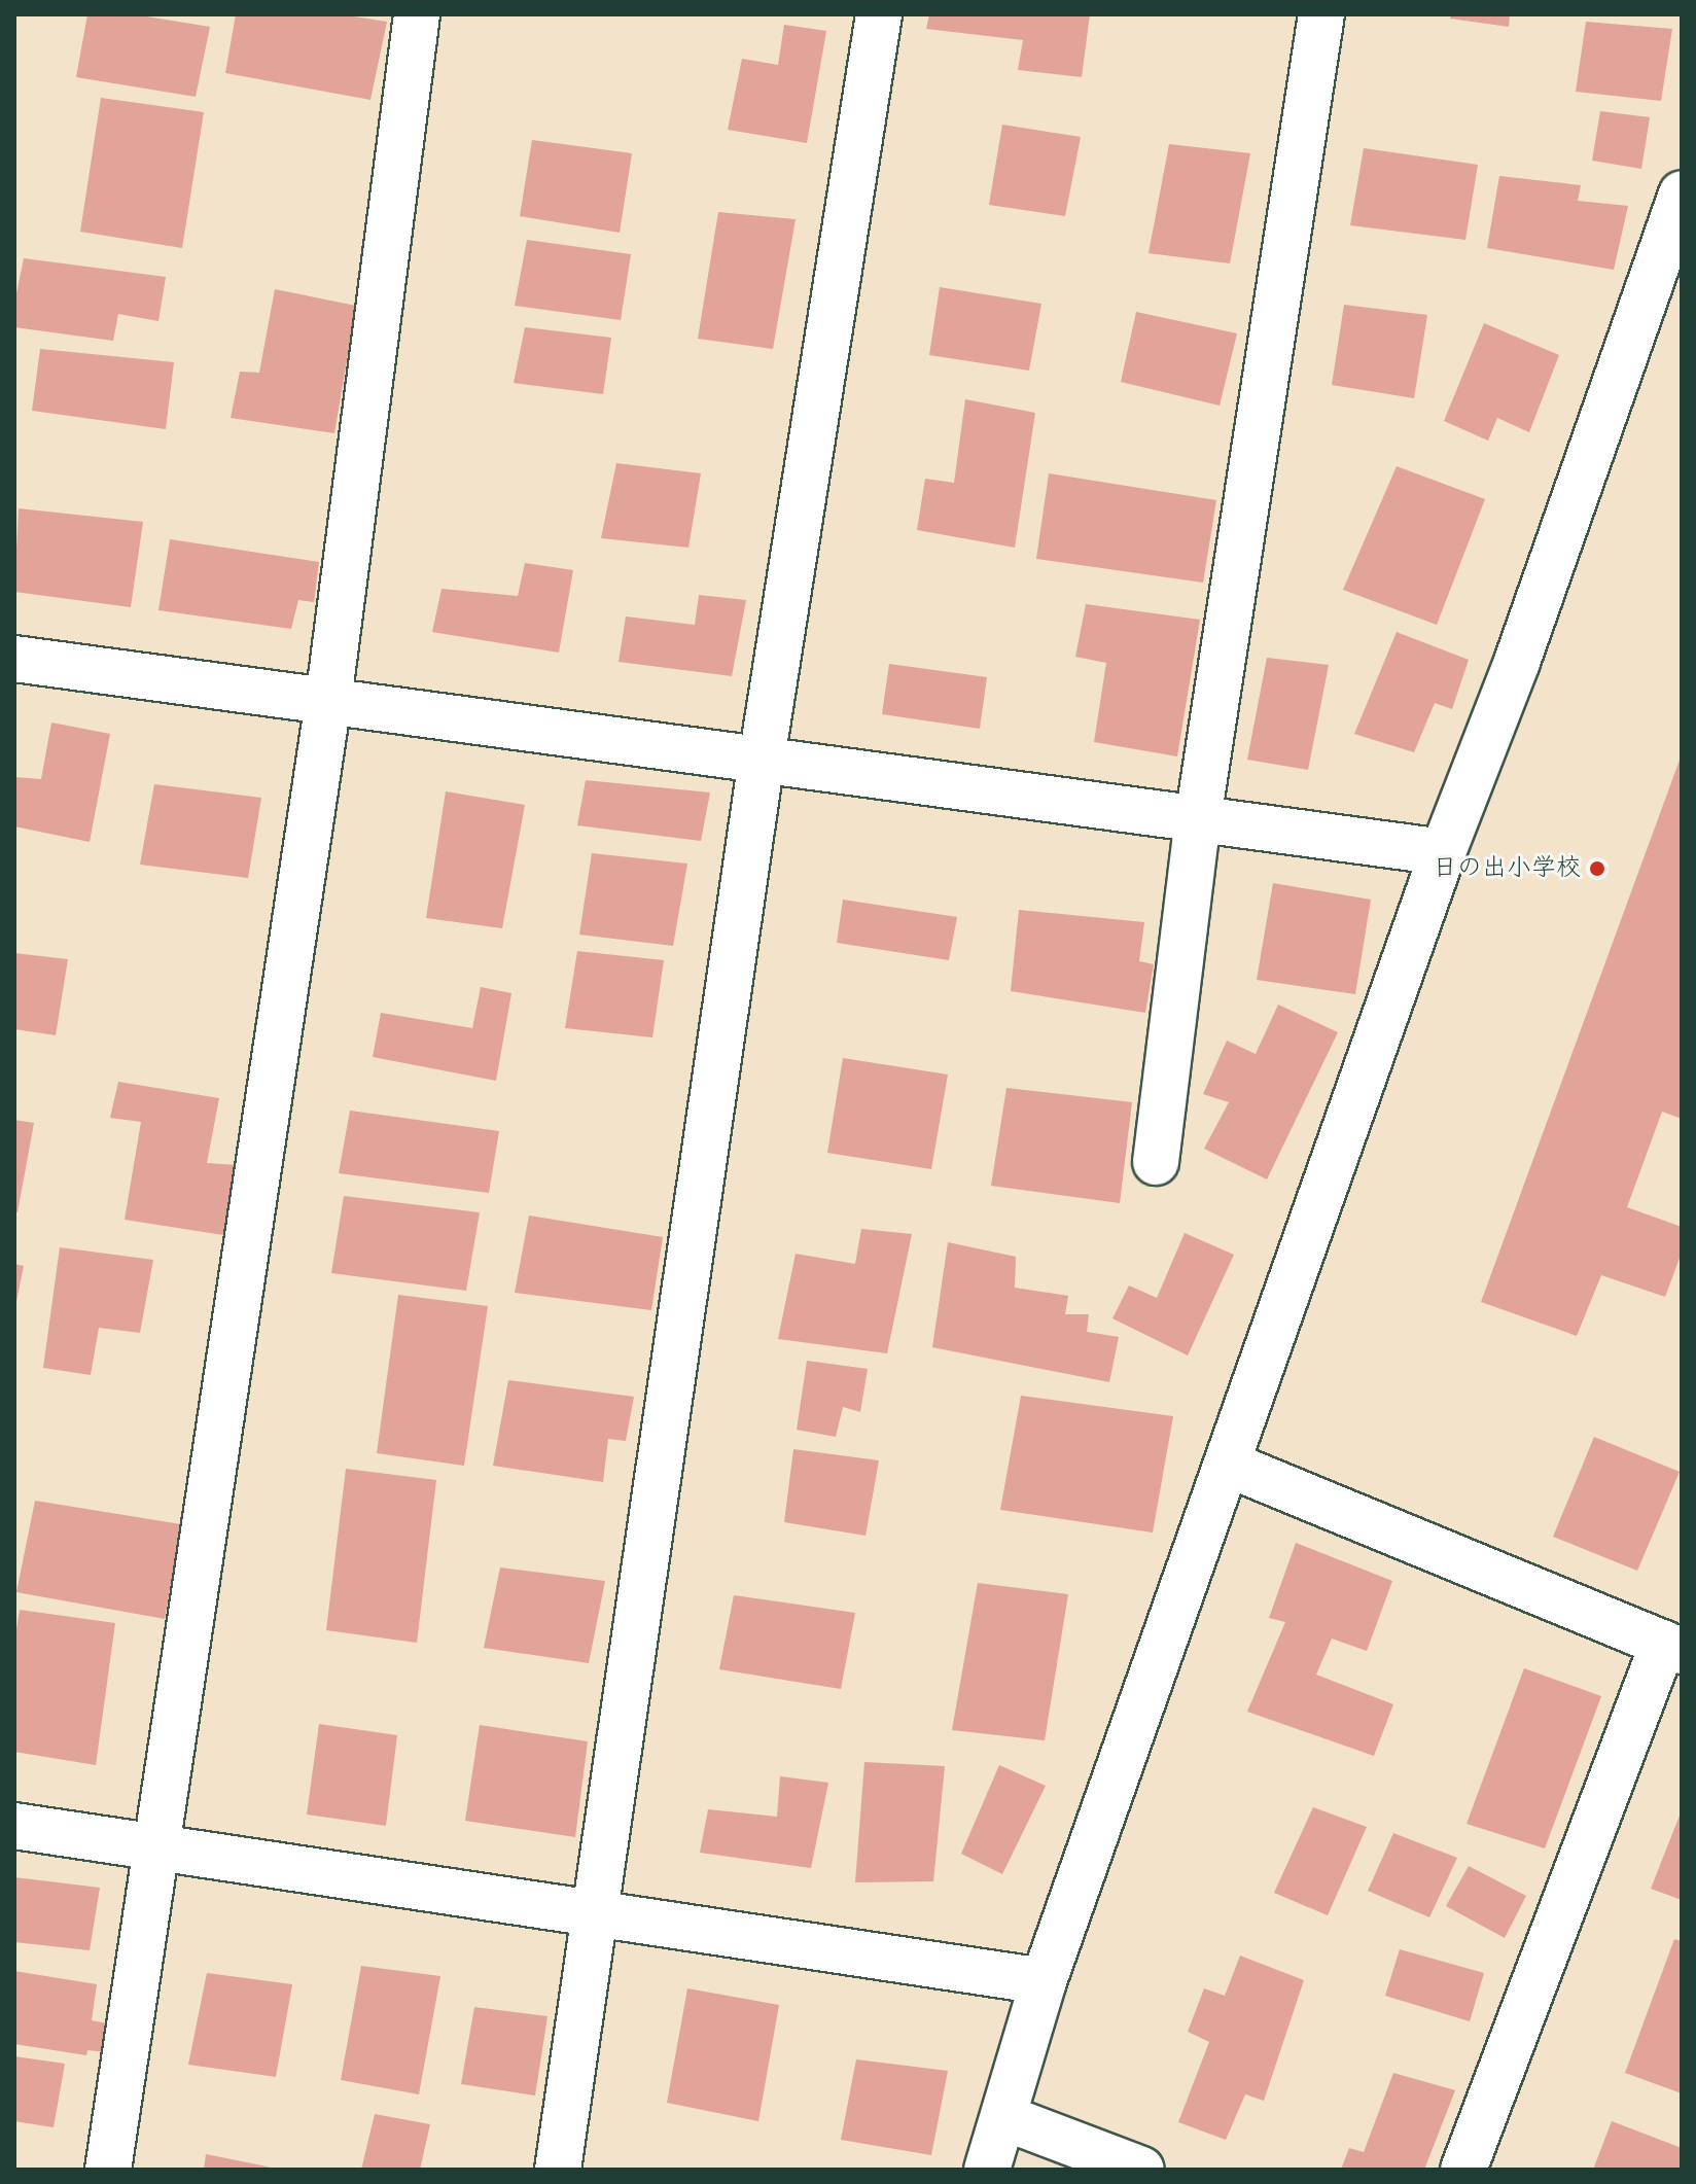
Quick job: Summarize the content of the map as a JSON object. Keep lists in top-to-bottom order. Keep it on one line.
{"places":["日の出小学校"]}
